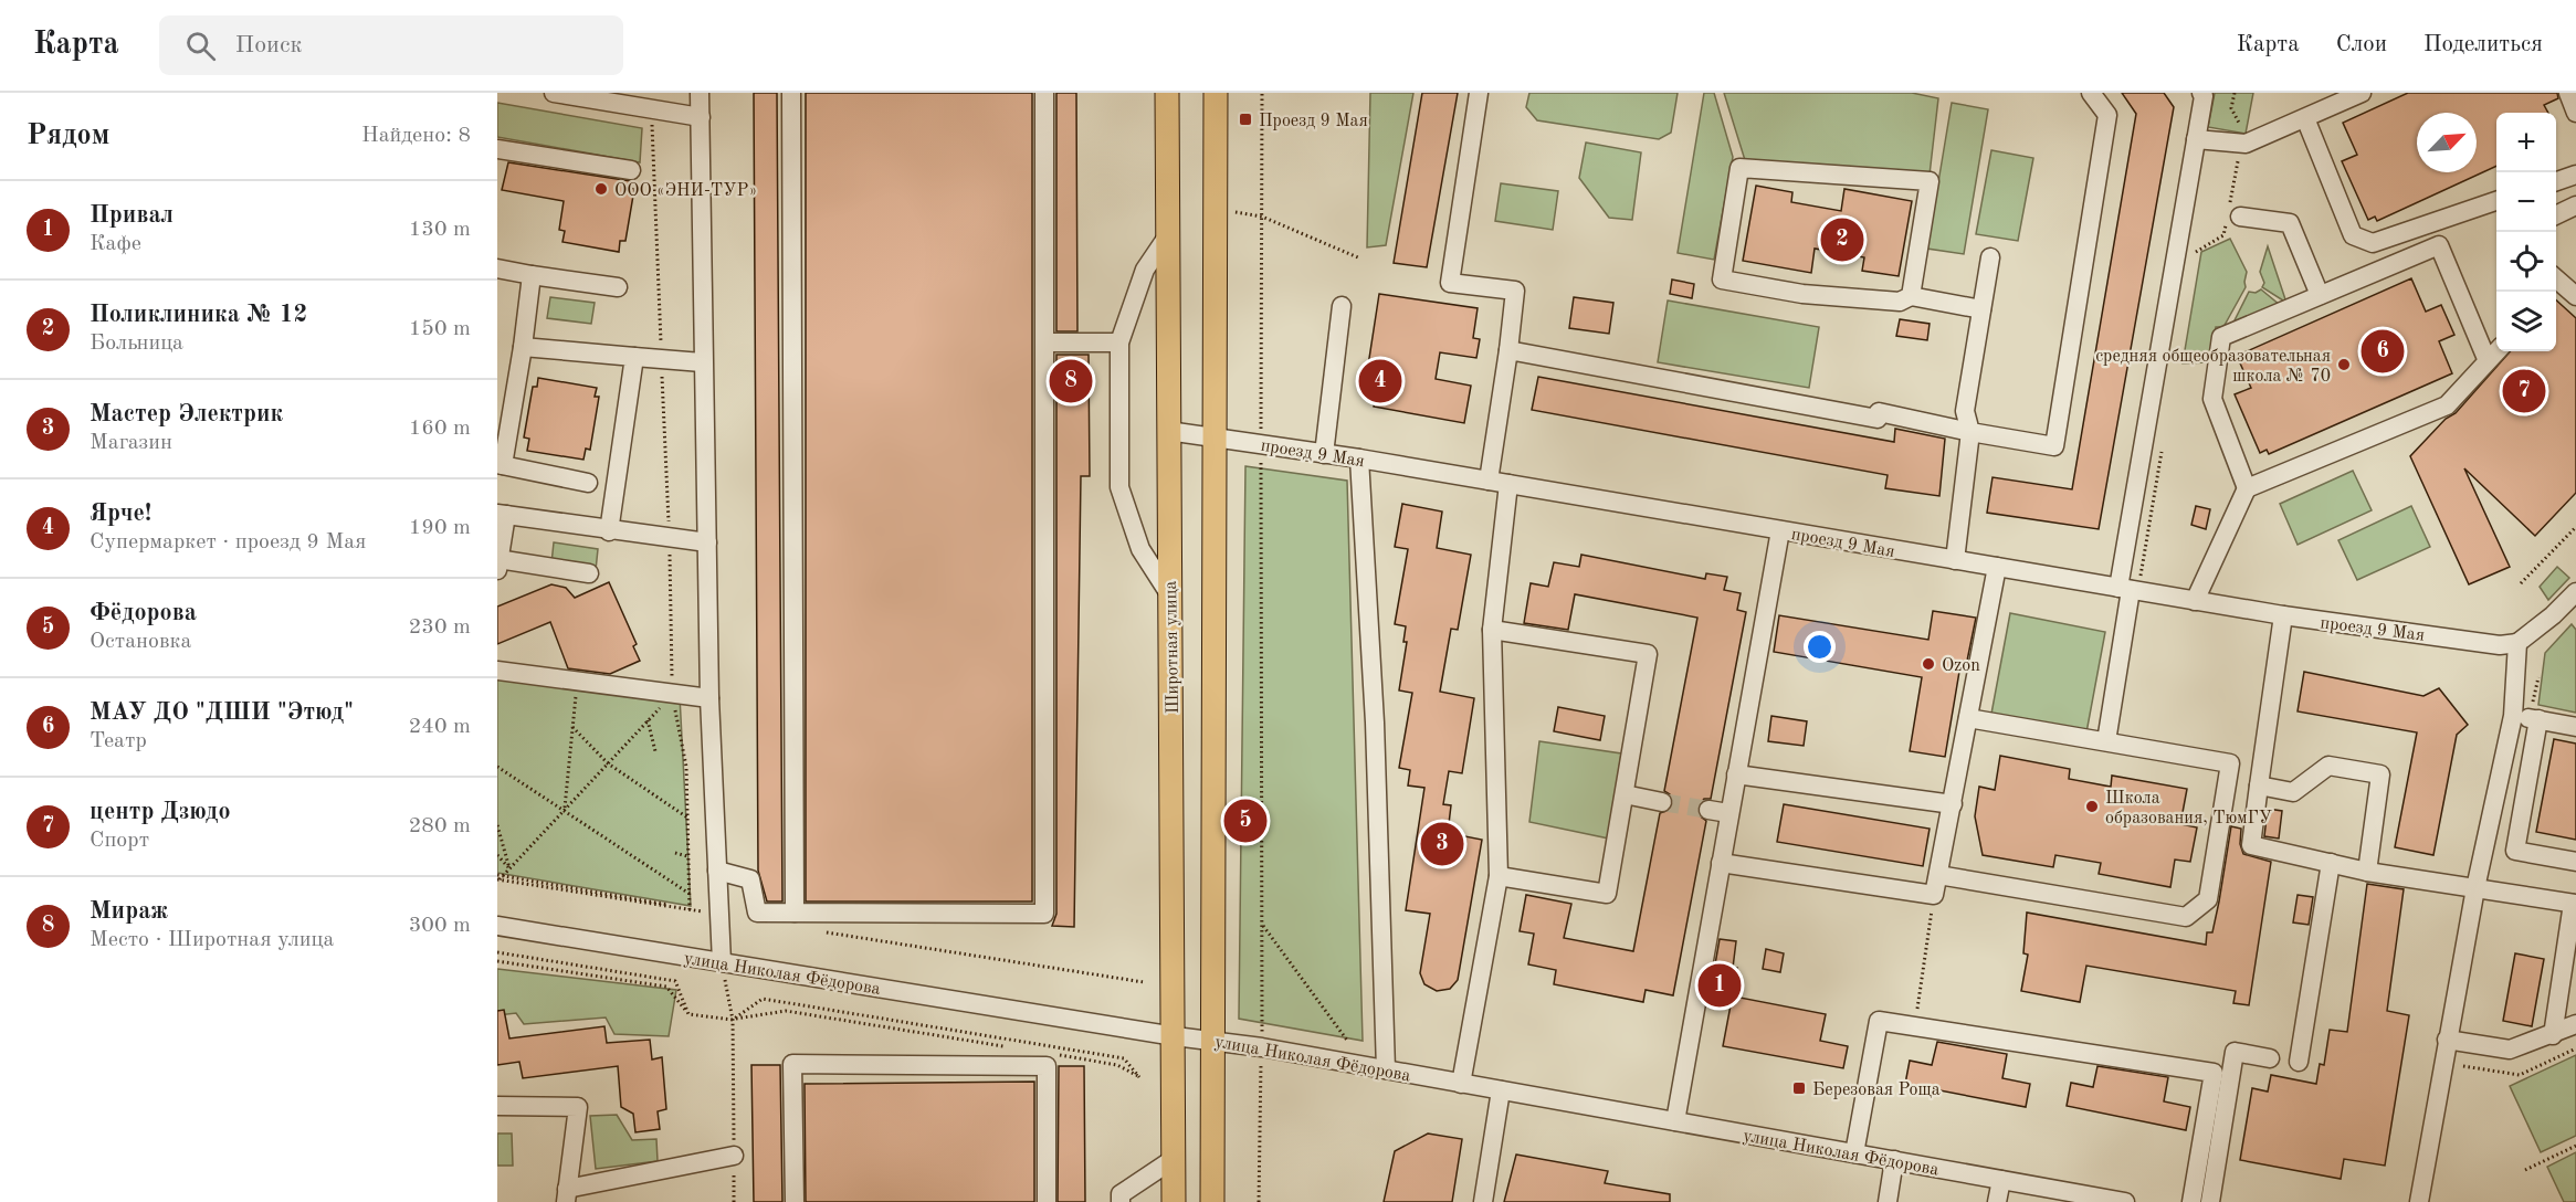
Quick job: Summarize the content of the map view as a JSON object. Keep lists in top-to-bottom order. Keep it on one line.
{"streets":{"main road":["Широтная улица"],"street":["проезд 9 Мая","улица Николая Фёдорова"]},"crossings":[["проезд 9 Мая","Широтная улица"],["Широтная улица","улица Николая Фёдорова"]],"places":{"transit":["Проезд 9 Мая","Березовая Роща"],"other":["ООО «ЭНИ-ТУР»","средняя общеобразовательная школа № 70","Ozon","Школа образования, ТюмГУ"]},"north":"top right","page":{"header":"Карта","search":"Поиск","nav":["Карта","Слои","Поделиться"],"heading":["Рядом","Найдено: 8"],"map_buttons":["+","−"],"list":[{"mark":"1","name":"Привал","note":"Кафе","value":"130 m"},{"mark":"2","name":"Поликлиника № 12","note":"Больница","value":"150 m"},{"mark":"3","name":"Мастер Электрик","note":"Магазин","value":"160 m"},{"mark":"4","name":"Ярче!","note":"Супермаркет · проезд 9 Мая","value":"190 m"},{"mark":"5","name":"Фёдорова","note":"Остановка","value":"230 m"},{"mark":"6","name":"МАУ ДО \"ДШИ \"Этюд\"","note":"Театр","value":"240 m"},{"mark":"7","name":"центр Дзюдо","note":"Спорт","value":"280 m"},{"mark":"8","name":"Мираж","note":"Место · Широтная улица","value":"300 m"}],"pins":["2","6","4","8","7","5","3","1"]}}
